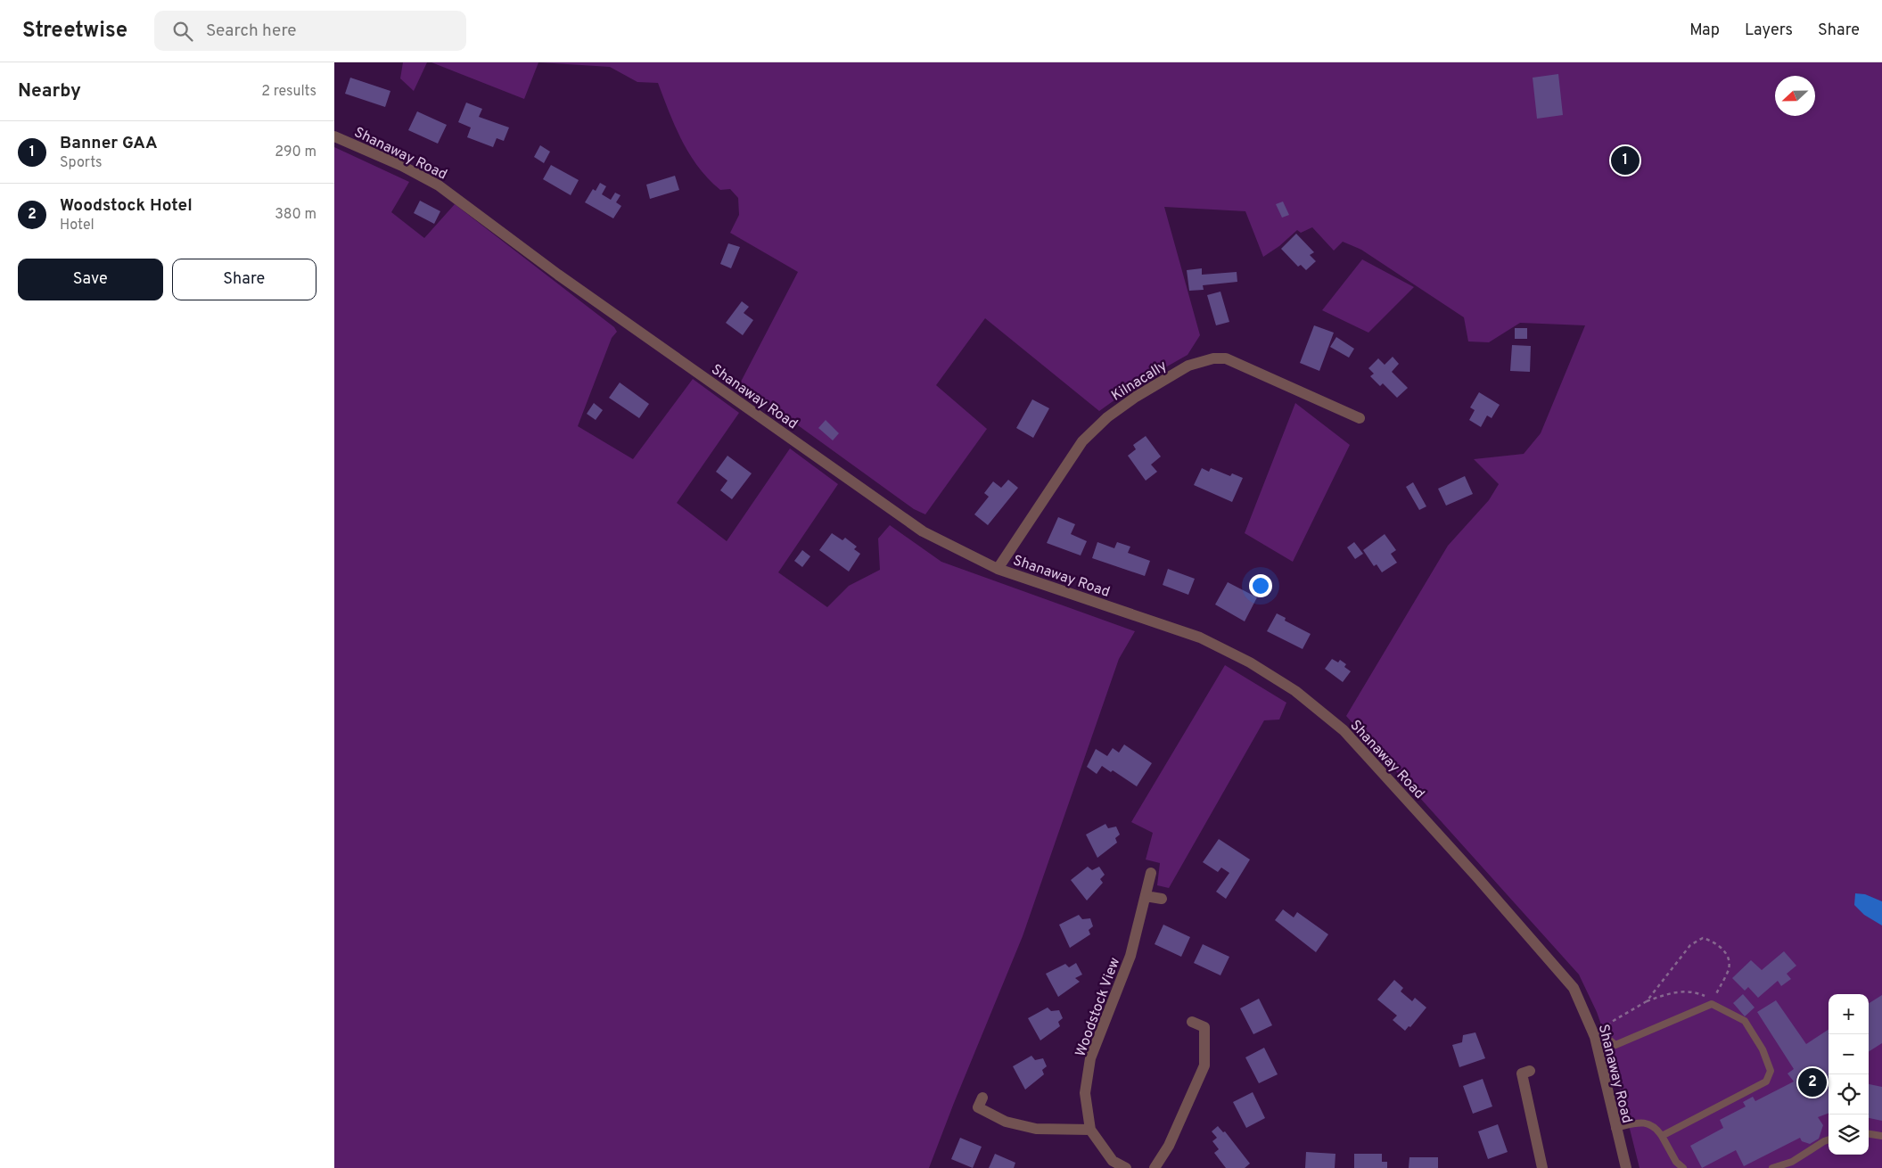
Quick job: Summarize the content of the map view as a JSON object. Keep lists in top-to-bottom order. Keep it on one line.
{"streets":{"street":["Shanaway Road","Kilnacally","Woodstock View"]},"crossings":[["Shanaway Road","Kilnacally"]],"north":"left","page":{"header":"Streetwise","search":"Search here","nav":["Map","Layers","Share"],"heading":["Nearby","2 results"],"list":[{"mark":"1","name":"Banner GAA","note":"Sports","value":"290 m"},{"mark":"2","name":"Woodstock Hotel","note":"Hotel","value":"380 m"}],"pins":["1","2"],"buttons":["Save","Share"],"map_buttons":["+","−"]}}
